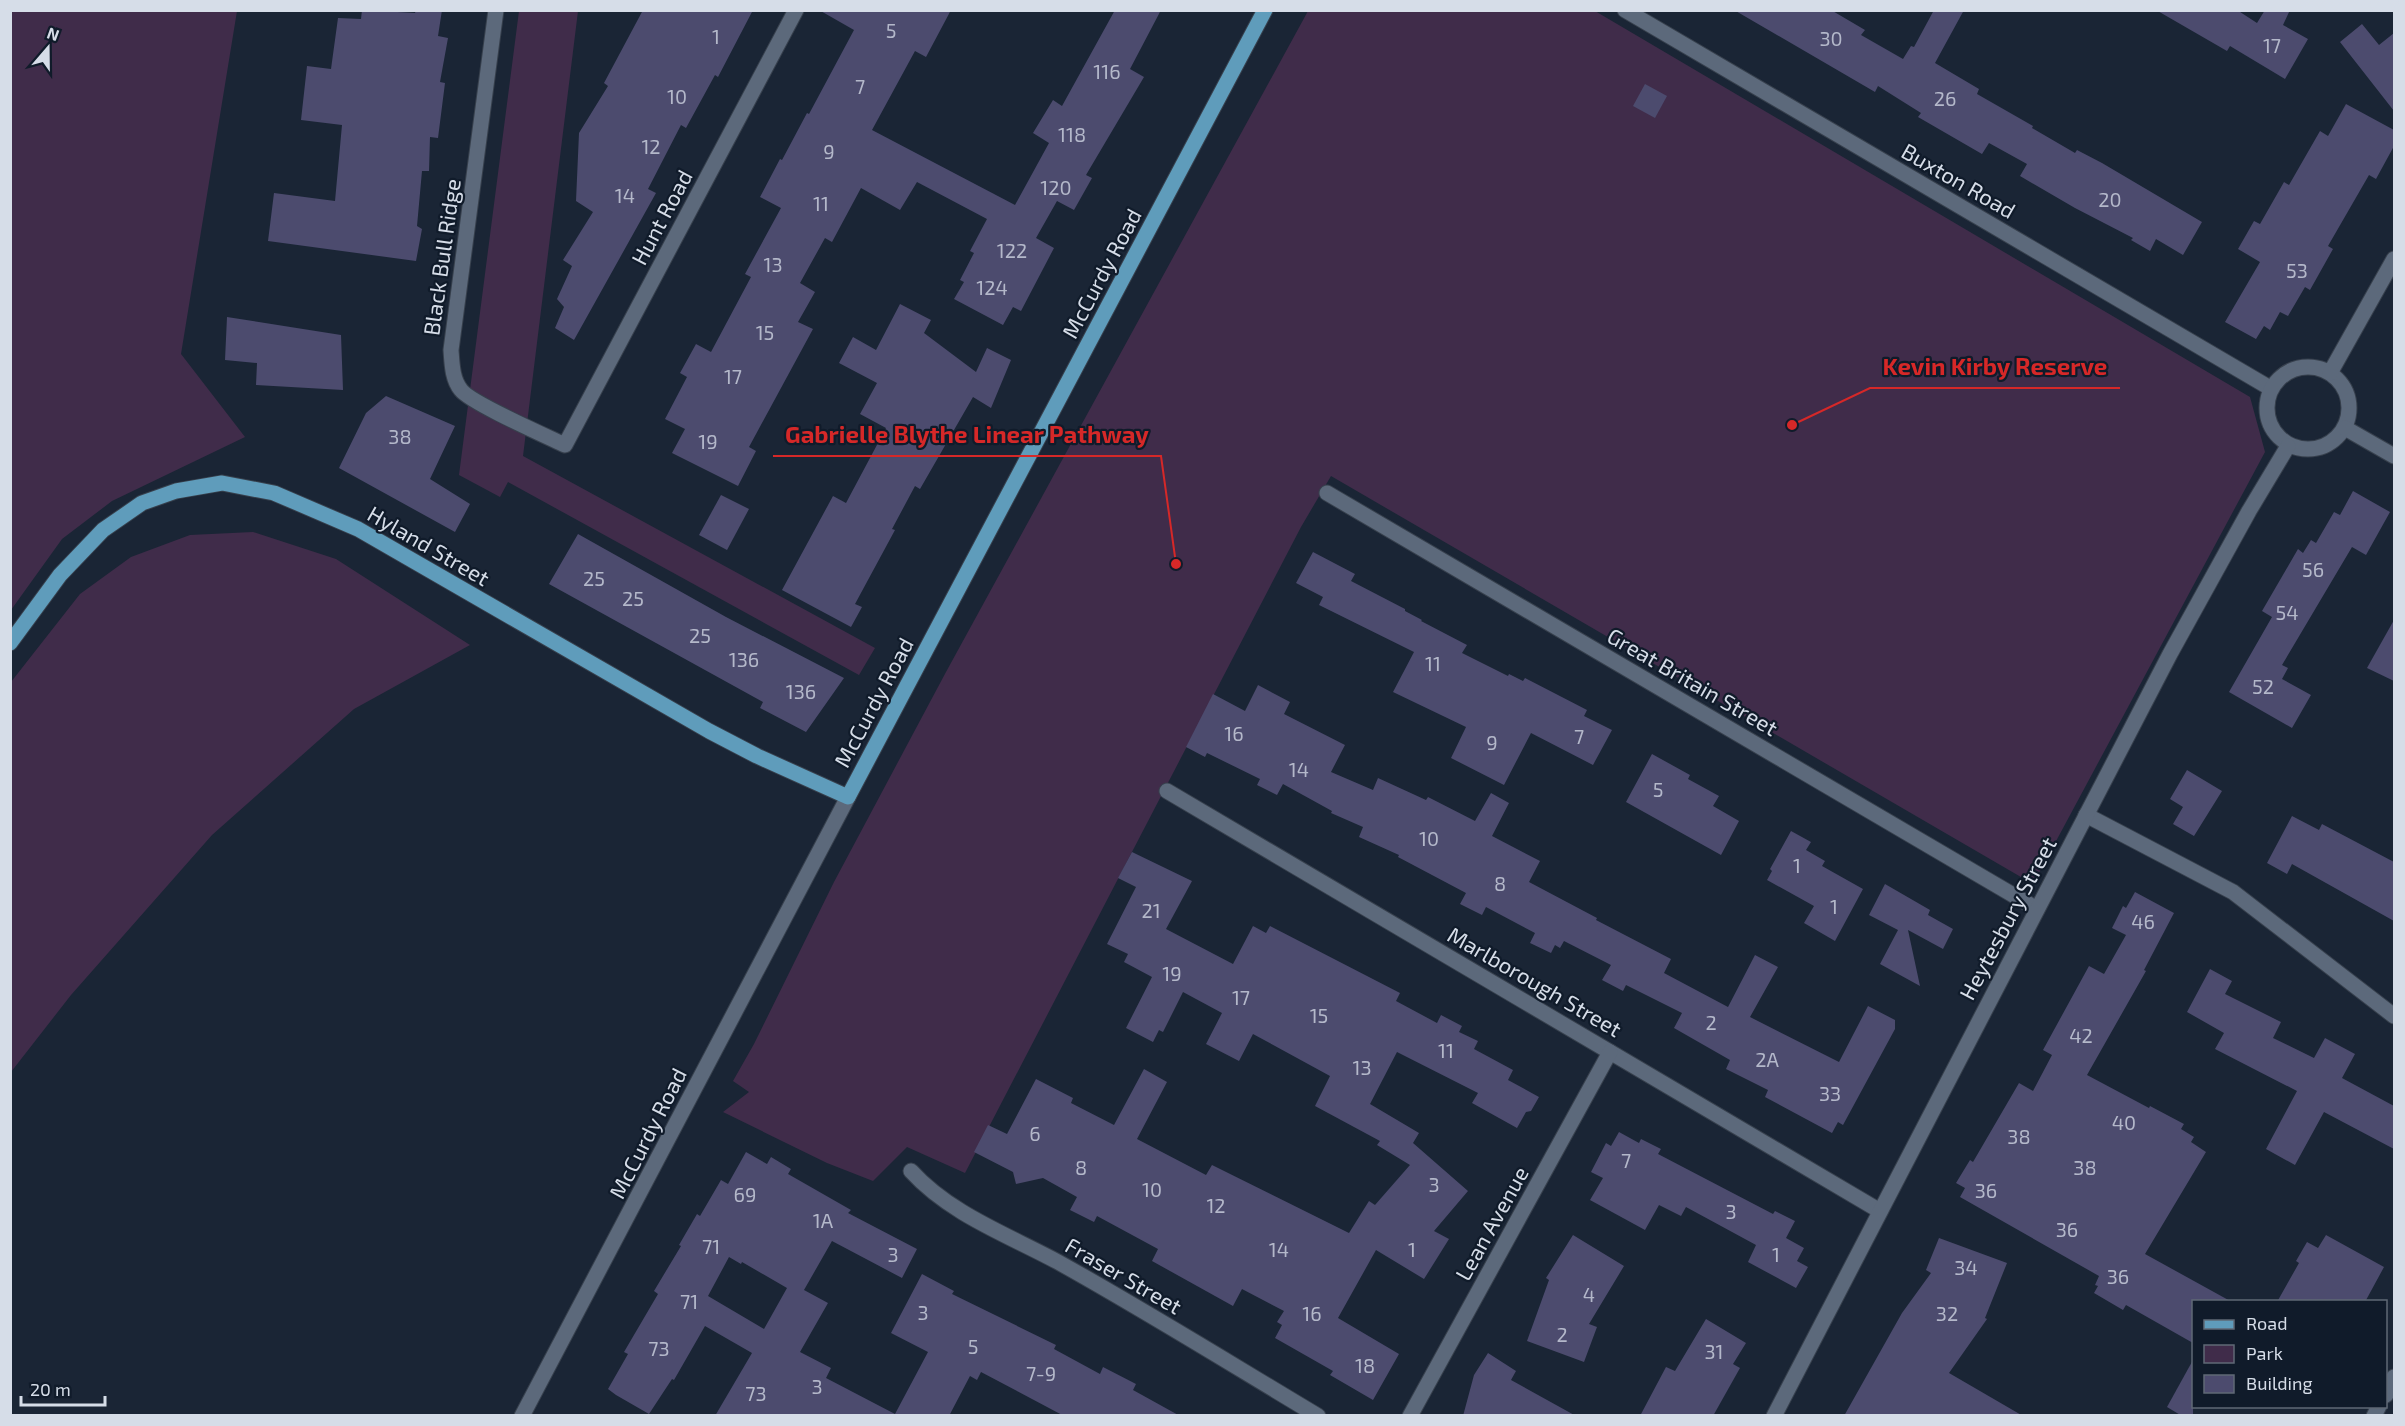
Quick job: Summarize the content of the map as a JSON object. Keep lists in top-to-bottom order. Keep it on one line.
{"streets":{"main road":["McCurdy Road","Hyland Street"],"street":["Buxton Road","Hunt Road","Black Bull Ridge","Great Britain Street","Heytesbury Street","Marlborough Street","Lean Avenue","Fraser Street"]},"crossings":[["Buxton Road","Heytesbury Street"],["Hunt Road","Black Bull Ridge"],["McCurdy Road","Hyland Street"],["Great Britain Street","Heytesbury Street"],["Heytesbury Street","Marlborough Street"],["Marlborough Street","Lean Avenue"]],"places":["Kevin Kirby Reserve","Gabrielle Blythe Linear Pathway"],"house_numbers":["5","1","30","17","116","7","10","26","118","12","9","120","14","20","11","122","13","53","124","15","17","38","19","56","25","25","54","25","136","11","52","136","16","7","9","14","5","10","1","8","1","21","46","19","17","15","2","42","11","2A","13","33","40","6","38","7","8","38","3","10","36","69","12","3","1A","36","71","14","1","3","1","34","36","4","71","3","16","32","2","5","73","31","18","7-9","3","73"],"legend":["Road","Park","Building"],"scale_bar":"20 m","north":"top"}
